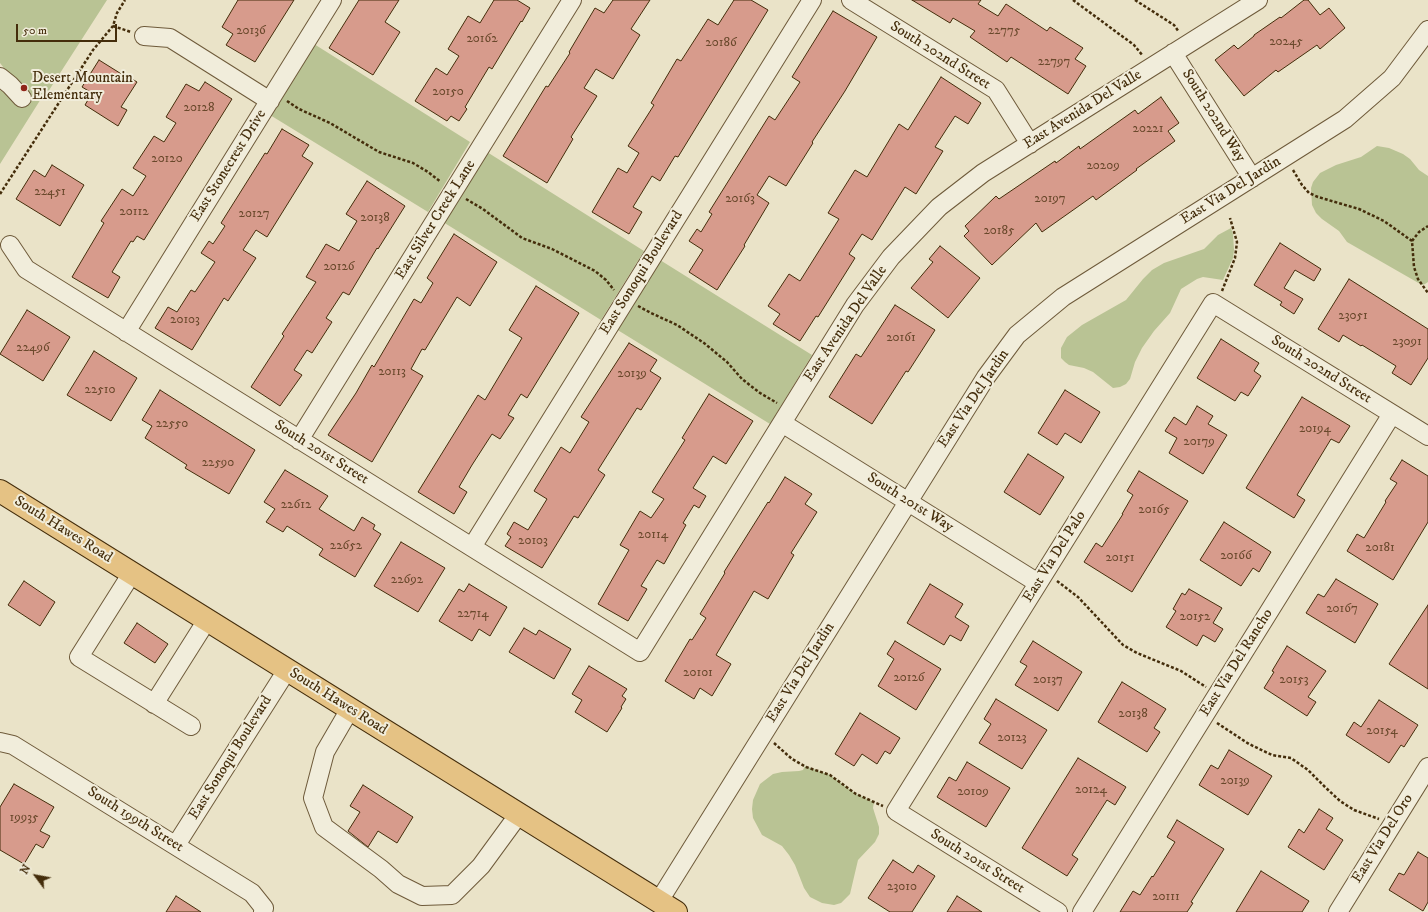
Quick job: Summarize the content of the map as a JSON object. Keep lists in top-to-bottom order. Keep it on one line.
{"streets":{"main road":["South Hawes Road"],"street":["South 202nd Street","East Avenida Del Valle","South 202nd Way","East Stonecrest Drive","East Via Del Jardin","East Silver Creek Lane","East Sonoqui Boulevard","South 201st Street","South 201st Way","East Via Del Palo","East Via Del Rancho","South 199th Street","East Via Del Oro"]},"crossings":[["South 202nd Street","East Avenida Del Valle"],["South 202nd Street","East Via Del Palo"],["South 202nd Street","East Via Del Rancho"],["East Avenida Del Valle","South 202nd Way"],["East Avenida Del Valle","South 201st Street"],["East Avenida Del Valle","South 201st Way"],["South 202nd Way","East Via Del Jardin"],["East Stonecrest Drive","South 201st Street"],["East Via Del Jardin","South 201st Way"],["East Via Del Jardin","South Hawes Road"],["East Silver Creek Lane","South 201st Street"],["East Sonoqui Boulevard","South 201st Street"],["East Sonoqui Boulevard","South Hawes Road"],["East Sonoqui Boulevard","South 199th Street"],["South 201st Street","East Via Del Palo"],["South 201st Way","East Via Del Palo"]],"places":["Desert Mountain Elementary"],"house_numbers":["20136","22775","20162","20245","20186","22797","20150","20128","20221","20120","20209","22451","20163","20197","20112","20127","20138","20185","20126","23051","20103","20161","23091","22496","20113","20139","22510","22550","20194","20179","22590","22612","20165","20114","20103","22652","20181","20166","20151","22692","20167","22714","20152","20101","20126","20137","20153","20138","20154","20123","20139","20124","20109","19935","23010","20111"],"scale_bar":"50 m","north":"top left"}
